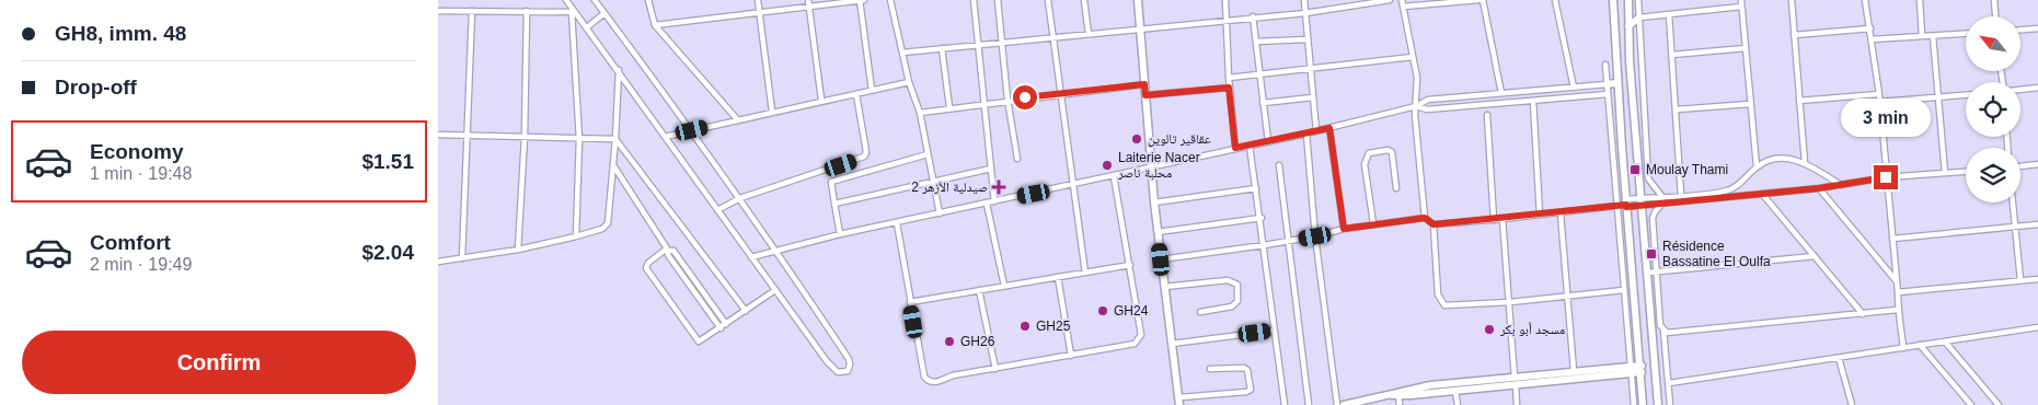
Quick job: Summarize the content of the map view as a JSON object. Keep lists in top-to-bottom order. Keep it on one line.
{"places":{"other":["عقاقير تالوين","Laiterie Nacer محلبة ناصر","GH24","GH25","مسجد أبو بكر","GH26"],"transit":["Moulay Thami","Résidence Bassatine El Oulfa"],"health":["صيدلية الأزهر 2"]},"north":"top left","page":{"banner":["GH8, imm. 48","Drop-off"],"bubble":"3 min","list":[{"name":"Economy","note":"1 min · 19:48","value":"$1.51"},{"name":"Comfort","note":"2 min · 19:49","value":"$2.04"}],"buttons":"Confirm"}}
